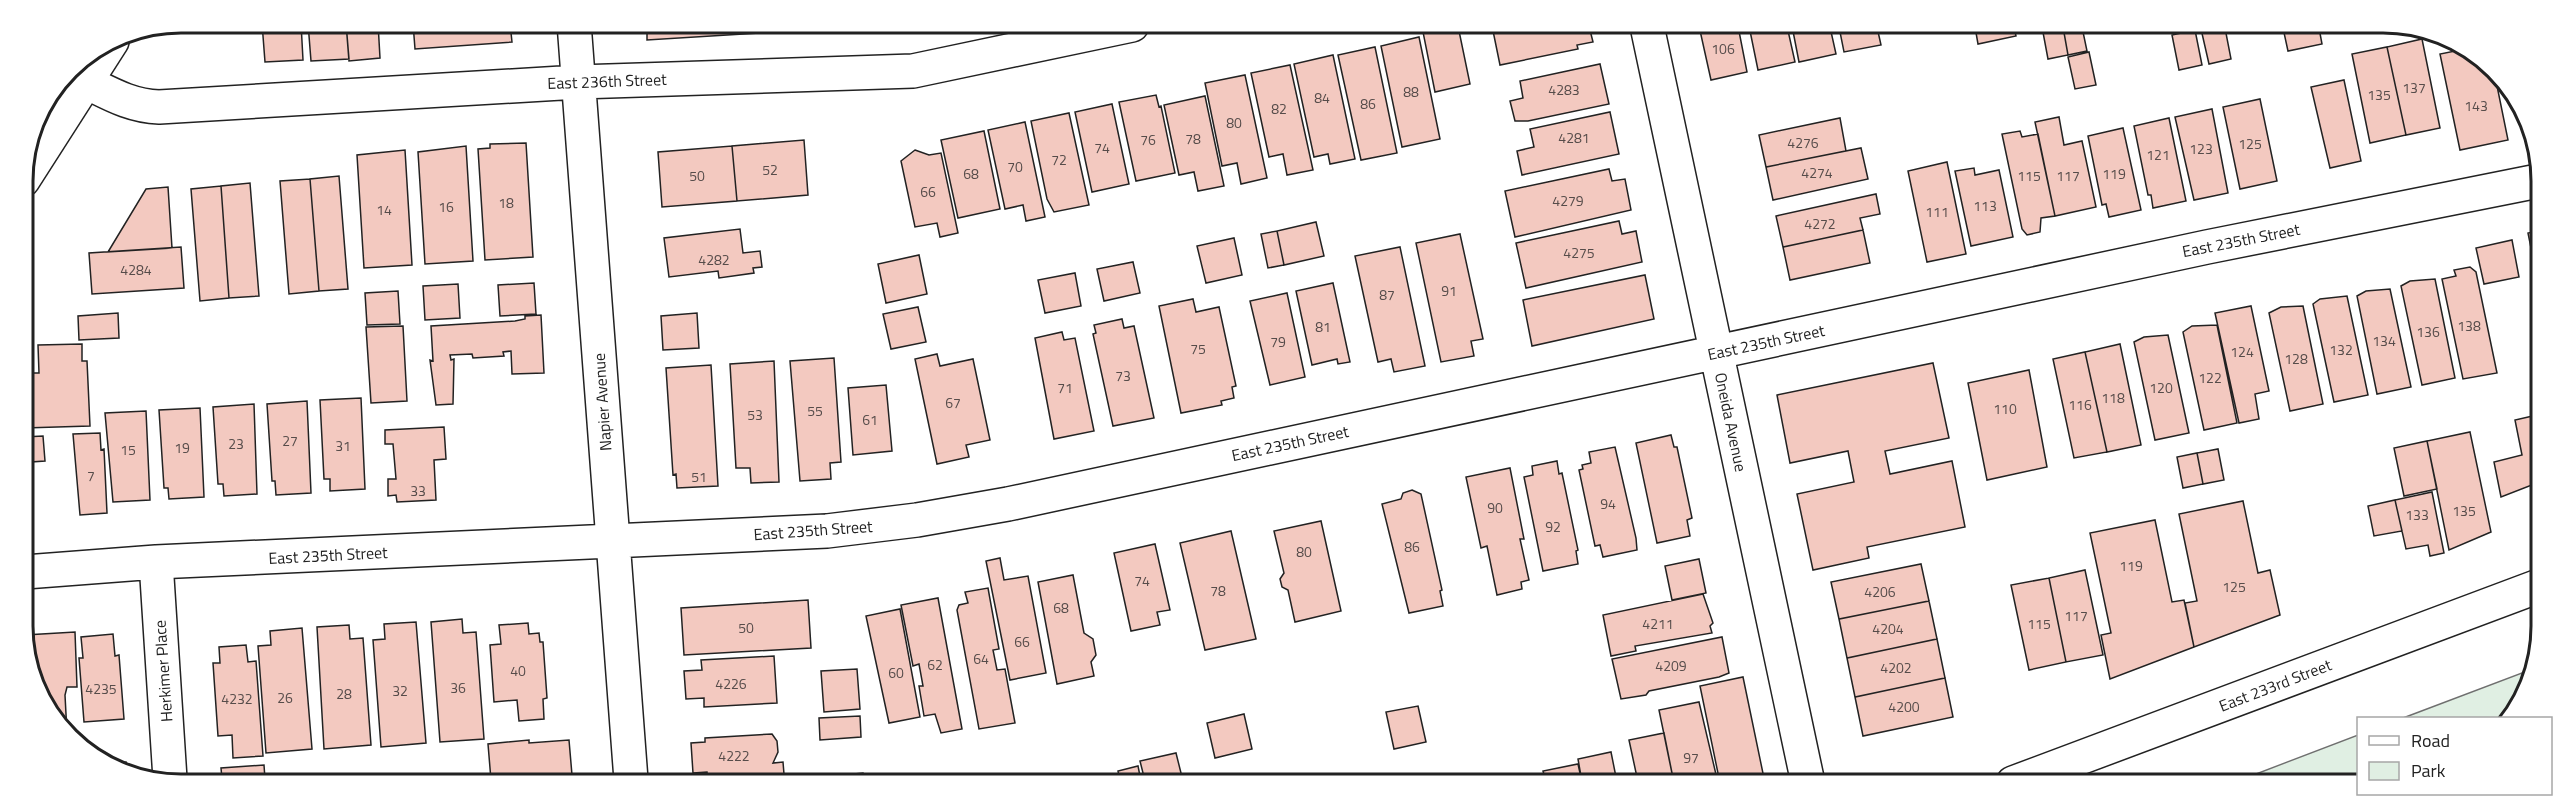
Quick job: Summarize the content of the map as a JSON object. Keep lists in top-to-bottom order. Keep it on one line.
{"streets":{"street":["East 236th Street","East 235th Street","Napier Avenue","Oneida Avenue","Herkimer Place","East 233rd Street"]},"crossings":[["East 236th Street","Napier Avenue"],["East 235th Street","Napier Avenue"],["East 235th Street","Oneida Avenue"],["East 235th Street","Herkimer Place"]],"house_numbers":["106","137","4283","88","135","84","86","143","82","80","4281","78","76","4276","125","74","123","121","72","70","52","4274","68","119","50","115","117","66","4279","18","113","16","14","111","4272","4275","4282","4284","91","87","138","81","136","134","79","75","132","124","128","73","122","71","120","118","67","116","110","55","53","61","27","23","31","19","15","7","51","33","94","90","135","133","92","86","80","119","74","125","78","4206","68","117","4211","115","50","4204","66","64","62","4209","4202","40","60","4226","36","4235","32","28","26","4232","4200","4222","97"],"legend":["Road","Park"]}
